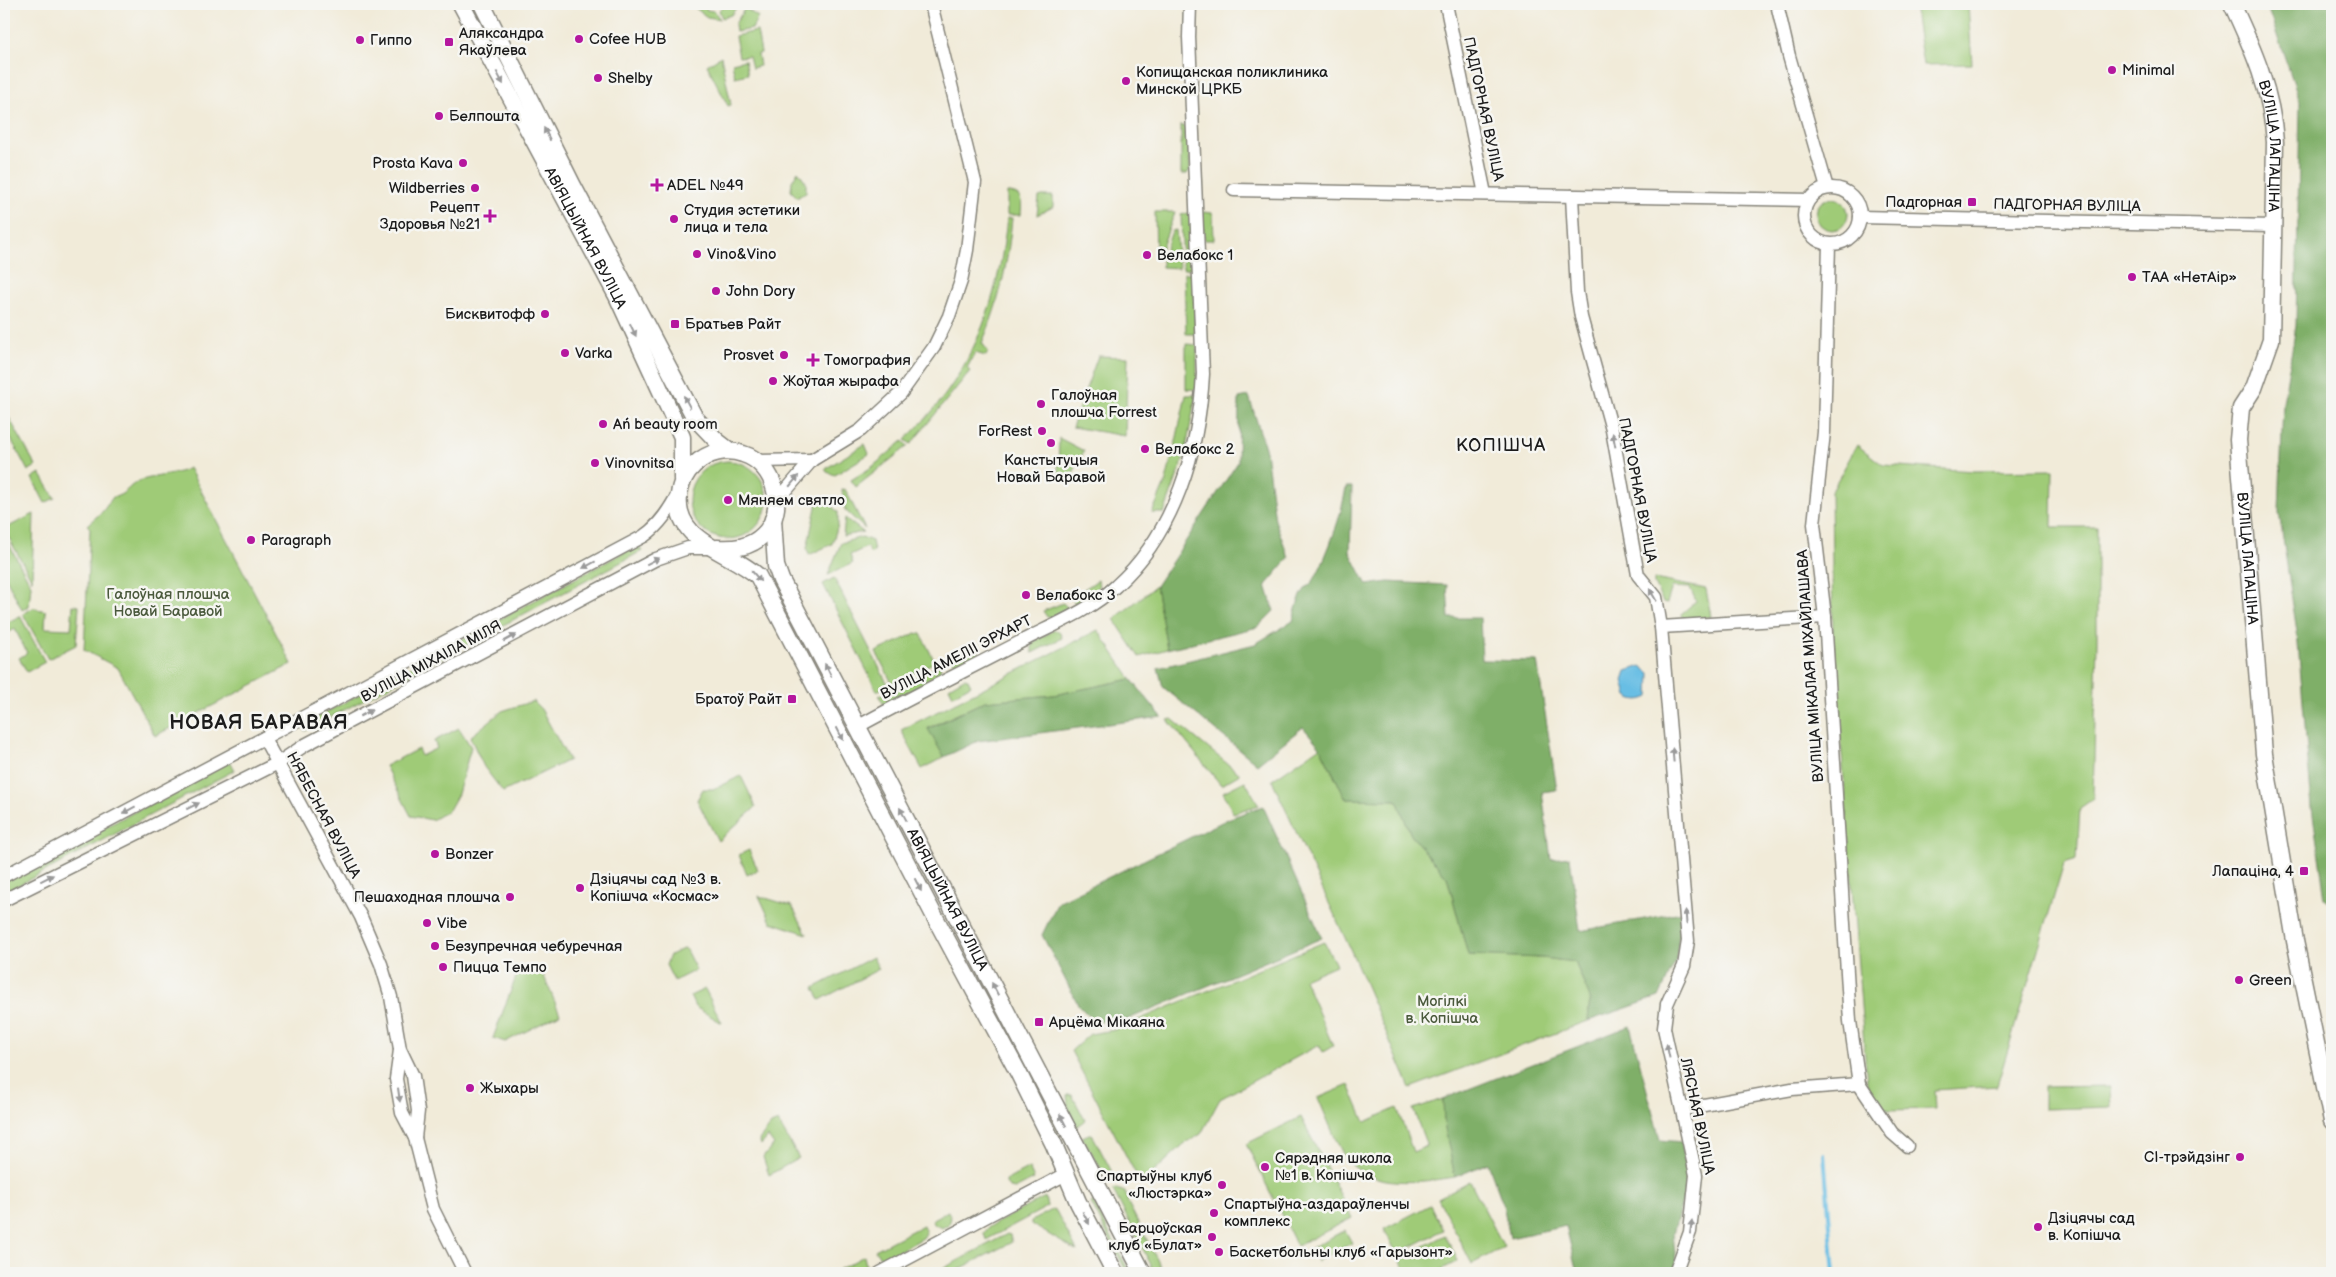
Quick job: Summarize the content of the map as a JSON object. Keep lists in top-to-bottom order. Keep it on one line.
{"streets":{"main road":["ВУЛІЦА ЛАПАЦІНА","АВІЯЦЫЙНАЯ ВУЛІЦА"],"street":["ПАДГОРНАЯ ВУЛІЦА","ВУЛІЦА АМЕЛІІ ЭРХАРТ","ВУЛІЦА МІХАІЛА МІЛЯ","ВУЛІЦА МІКАЛАЯ МІХАЙЛАШАВА","НЯБЕСНАЯ ВУЛІЦА","ЛЯСНАЯ ВУЛІЦА"]},"crossings":[["ПАДГОРНАЯ ВУЛІЦА","ВУЛІЦА ЛАПАЦІНА"],["ПАДГОРНАЯ ВУЛІЦА","ВУЛІЦА МІКАЛАЯ МІХАЙЛАШАВА"],["ПАДГОРНАЯ ВУЛІЦА","ЛЯСНАЯ ВУЛІЦА"],["АВІЯЦЫЙНАЯ ВУЛІЦА","ВУЛІЦА АМЕЛІІ ЭРХАРТ"],["АВІЯЦЫЙНАЯ ВУЛІЦА","ВУЛІЦА МІХАІЛА МІЛЯ"],["ВУЛІЦА МІХАІЛА МІЛЯ","НЯБЕСНАЯ ВУЛІЦА"]],"one_way":["ПАДГОРНАЯ ВУЛІЦА","ЛЯСНАЯ ВУЛІЦА"],"districts":["КОПІШЧА","НОВАЯ БАРАВАЯ"],"parks":["Галоўная плошча Новай Баравой","Могілкі в. Копішча"],"places":{"other":["Cofee HUB","Гиппо","Minimal","Shelby","Копищанская поликлиника Минской ЦРКБ","Белпошта","Prosta Kava","Wildberries","Студия эстетики лица и тела","Vino&Vino","Велабокс 1","ТАА «НетАір»","John Dory","Бисквитофф","Varka","Prosvet","Жоўтая жырафа","Галоўная плошча Forrest","Ań beauty room","ForRest","Канстытуцыя Новай Баравой","Велабокс 2","Vinovnitsa","Мяняем святло","Paragraph","Велабокс 3","Bonzer","Дзіцячы сад №3 в. Копішча «Космас»","Пешаходная плошча","Vibe","Безупречная чебуречная","Пицца Темпо","Green","Жыхары","СІ-трэйдзінг","Сярэдняя школа №1 в. Копішча","Cпартыўны клуб «Люстэрка»","Спартыўна-аздараўленчы комплекс","Дзіцячы сад в. Копішча","Барцоўская клуб «Булат»","Баскетбольны клуб «Гарызонт»"],"transit":["Аляксандра Якаўлева","Падгорная","Братьев Райт","Братоў Райт","Лапаціна, 4","Арцёма Мікаяна"],"health":["ADEL №49","Рецепт Здоровья №21","Томография"]}}
